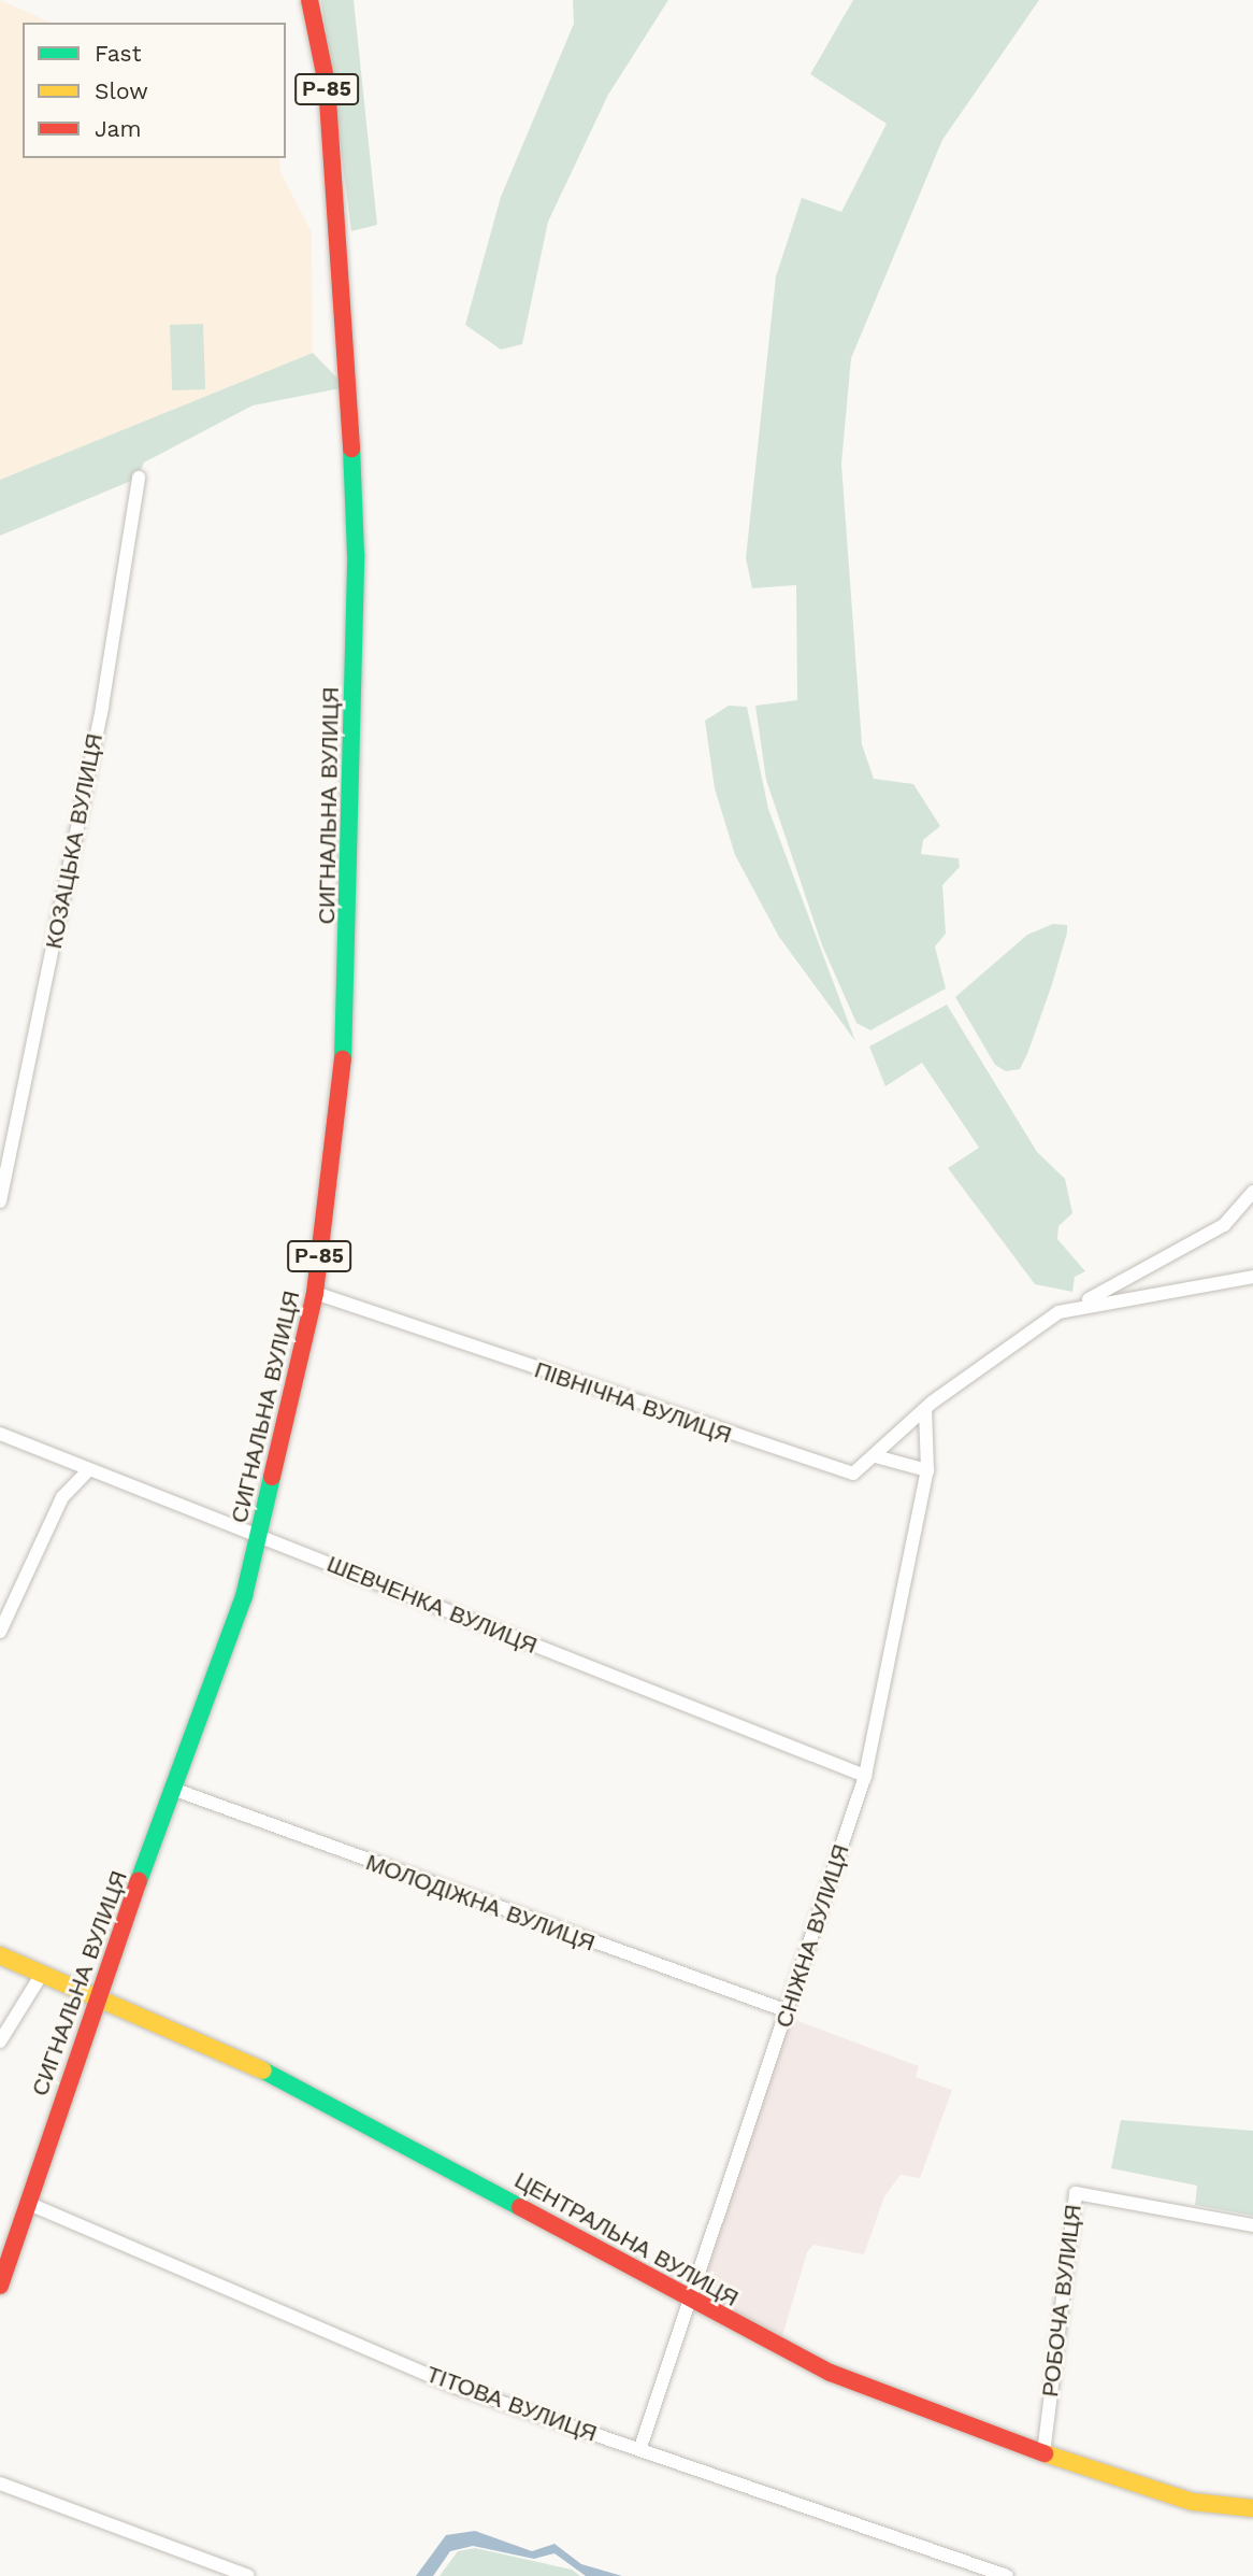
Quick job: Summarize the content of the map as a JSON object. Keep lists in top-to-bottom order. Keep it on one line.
{"streets":{"main road":["Р-85","СИГНАЛЬНА ВУЛИЦЯ","ЦЕНТРАЛЬНА ВУЛИЦЯ"],"street":["КОЗАЦЬКА ВУЛИЦЯ","ПІВНІЧНА ВУЛИЦЯ","ШЕВЧЕНКА ВУЛИЦЯ","МОЛОДІЖНА ВУЛИЦЯ","СНІЖНА ВУЛИЦЯ","РОБОЧА ВУЛИЦЯ","ТІТОВА ВУЛИЦЯ"]},"crossings":[["СИГНАЛЬНА ВУЛИЦЯ","ПІВНІЧНА ВУЛИЦЯ"],["СИГНАЛЬНА ВУЛИЦЯ","ШЕВЧЕНКА ВУЛИЦЯ"],["СИГНАЛЬНА ВУЛИЦЯ","МОЛОДІЖНА ВУЛИЦЯ"],["СИГНАЛЬНА ВУЛИЦЯ","ЦЕНТРАЛЬНА ВУЛИЦЯ"],["СИГНАЛЬНА ВУЛИЦЯ","ТІТОВА ВУЛИЦЯ"],["ПІВНІЧНА ВУЛИЦЯ","СНІЖНА ВУЛИЦЯ"],["ШЕВЧЕНКА ВУЛИЦЯ","СНІЖНА ВУЛИЦЯ"],["МОЛОДІЖНА ВУЛИЦЯ","СНІЖНА ВУЛИЦЯ"],["СНІЖНА ВУЛИЦЯ","ЦЕНТРАЛЬНА ВУЛИЦЯ"],["СНІЖНА ВУЛИЦЯ","ТІТОВА ВУЛИЦЯ"],["ЦЕНТРАЛЬНА ВУЛИЦЯ","РОБОЧА ВУЛИЦЯ"]],"legend":["Fast","Slow","Jam"]}
